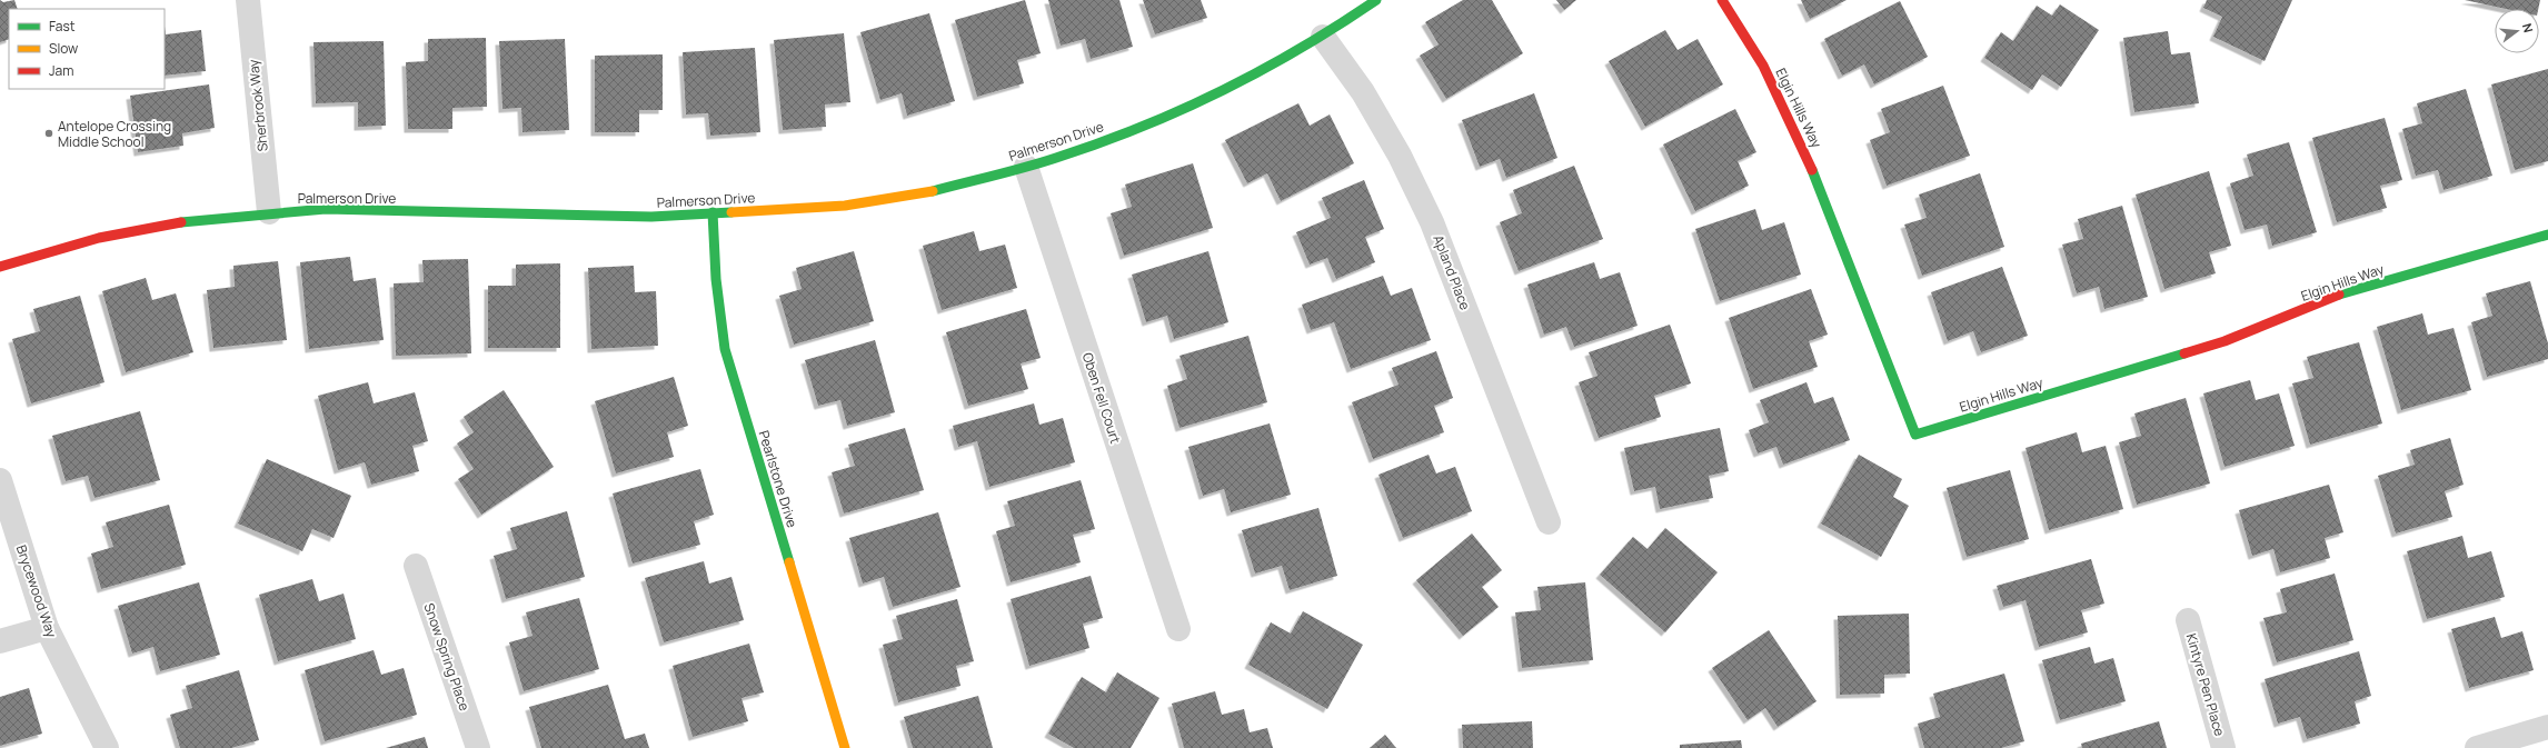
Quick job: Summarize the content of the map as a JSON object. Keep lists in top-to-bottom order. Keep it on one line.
{"streets":{"street":["Sherbrook Way","Elgin Hills Way","Palmerson Drive","Apland Place","Oben Fell Court","Pearlstone Drive","Brycewood Way","Snow Spring Place","Kintyre Pen Place"]},"crossings":[["Sherbrook Way","Palmerson Drive"],["Palmerson Drive","Apland Place"],["Palmerson Drive","Oben Fell Court"],["Palmerson Drive","Pearlstone Drive"]],"places":["Antelope Crossing Middle School"],"legend":["Fast","Slow","Jam"],"north":"right"}
